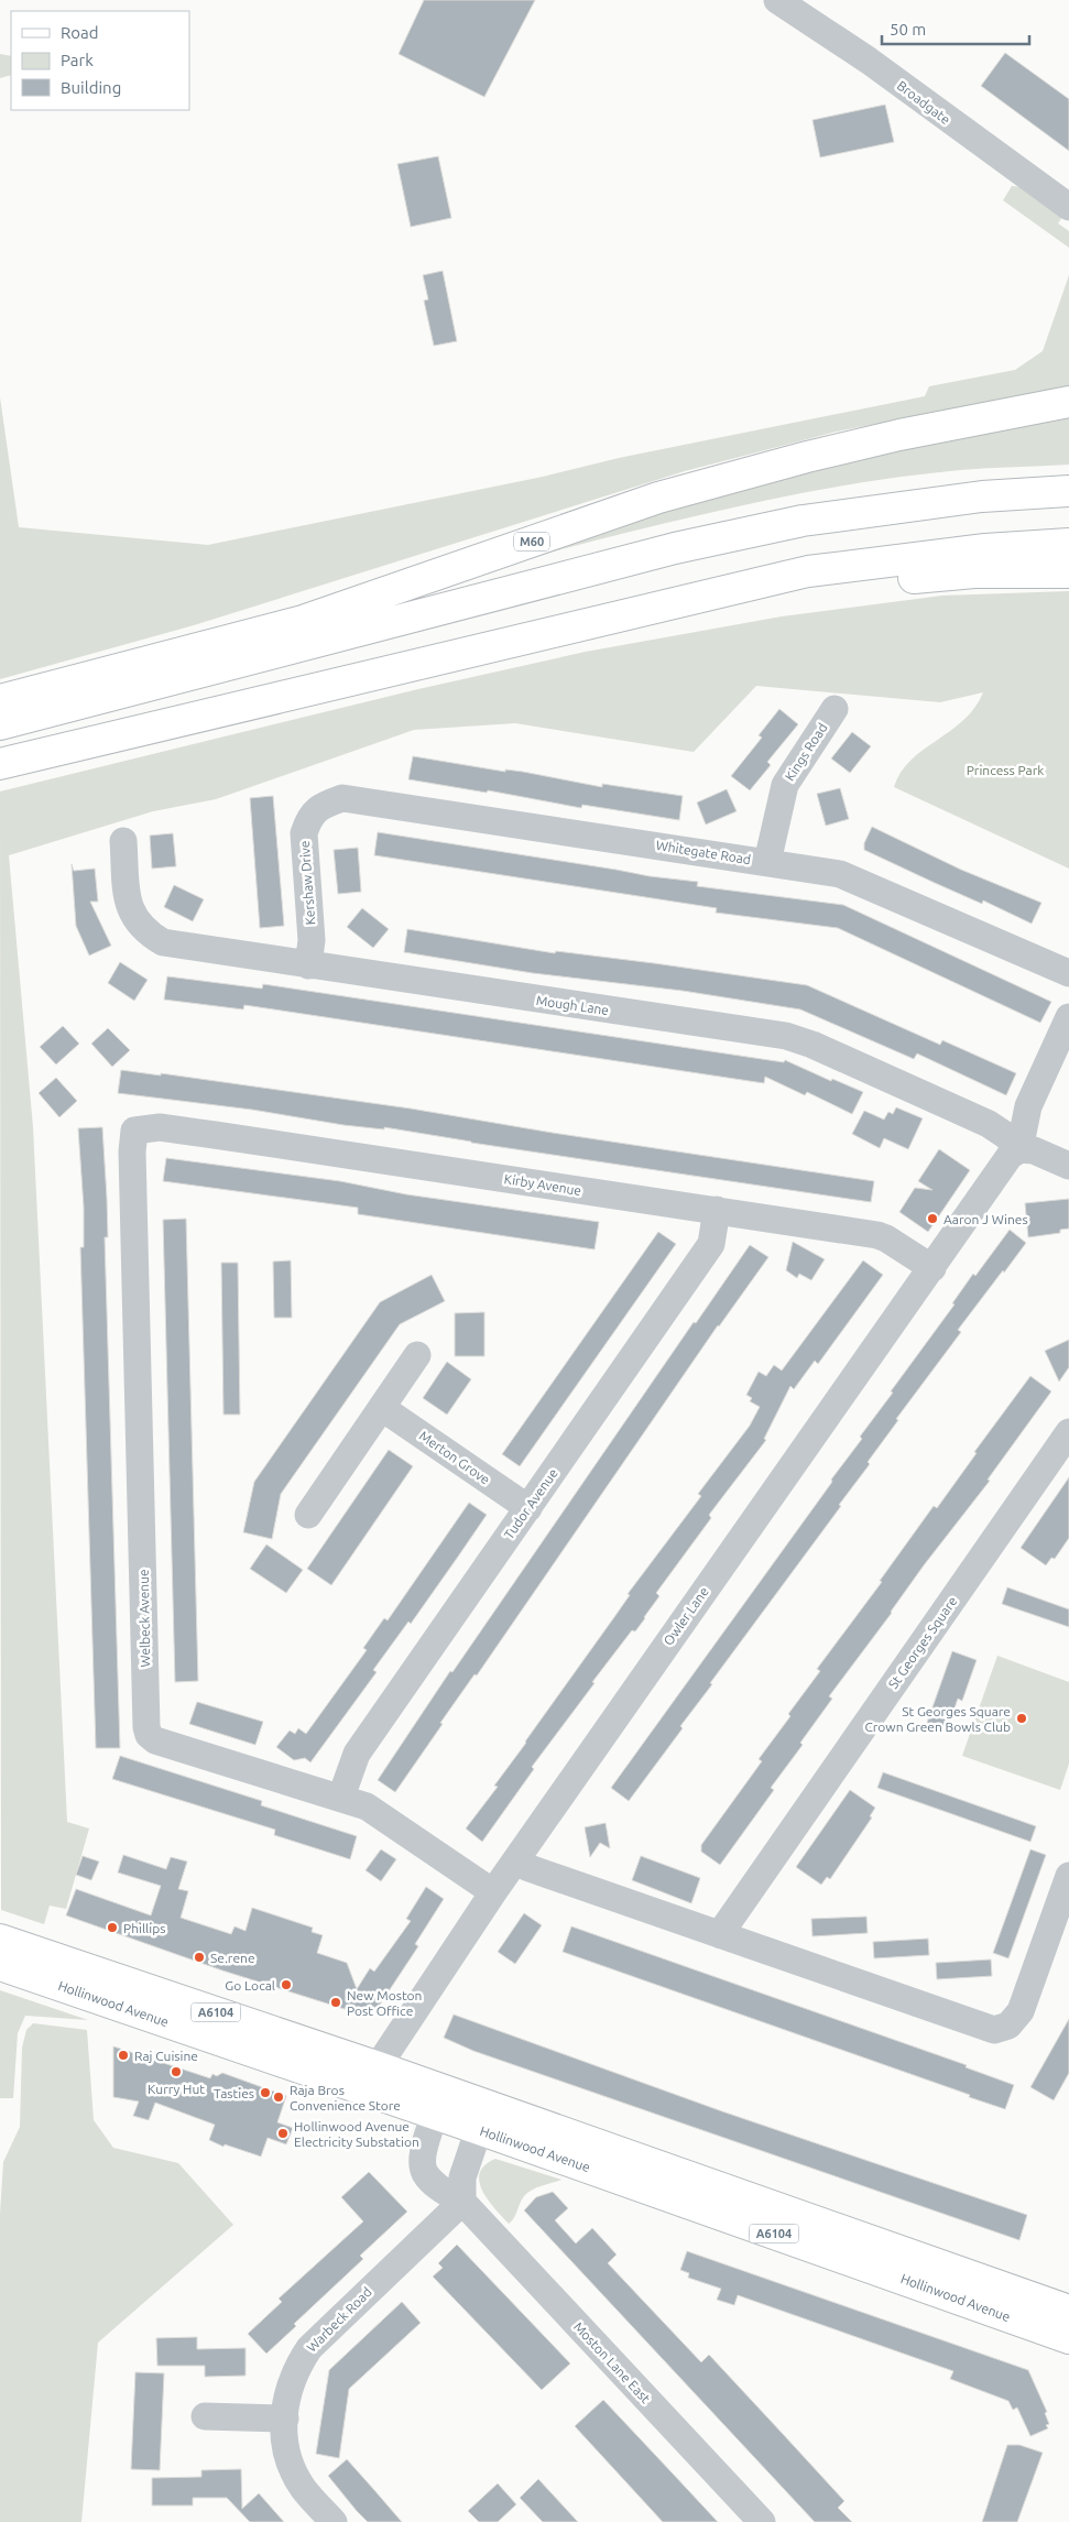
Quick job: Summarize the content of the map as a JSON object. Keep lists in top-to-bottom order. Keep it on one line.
{"streets":{"main road":["M60","Hollinwood Avenue","A6104"],"street":["Broadgate","Kings Road","Whitegate Road","Kershaw Drive","Mough Lane","Kirby Avenue","Merton Grove","Tudor Avenue","Owler Lane","Welbeck Avenue","St Georges Square","Warbeck Road","Moston Lane East"]},"crossings":[["Kings Road","Whitegate Road"],["Whitegate Road","Kershaw Drive"],["Kershaw Drive","Mough Lane"],["Mough Lane","Owler Lane"],["Kirby Avenue","Tudor Avenue"],["Kirby Avenue","Owler Lane"],["Kirby Avenue","Welbeck Avenue"],["Merton Grove","Tudor Avenue"],["Tudor Avenue","Welbeck Avenue"],["Owler Lane","Welbeck Avenue"],["Owler Lane","Hollinwood Avenue"],["Hollinwood Avenue","Moston Lane East"],["Warbeck Road","Moston Lane East"]],"parks":["Princess Park"],"places":["Aaron J Wines","St Georges Square Crown Green Bowls Club","Phillips","Se.rene","Go Local","New Moston Post Office","Raj Cuisine","Kurry Hut","Tasties","Raja Bros Convenience Store","Hollinwood Avenue Electricity Substation"],"legend":["Road","Park","Building"],"scale_bar":"50 m"}
